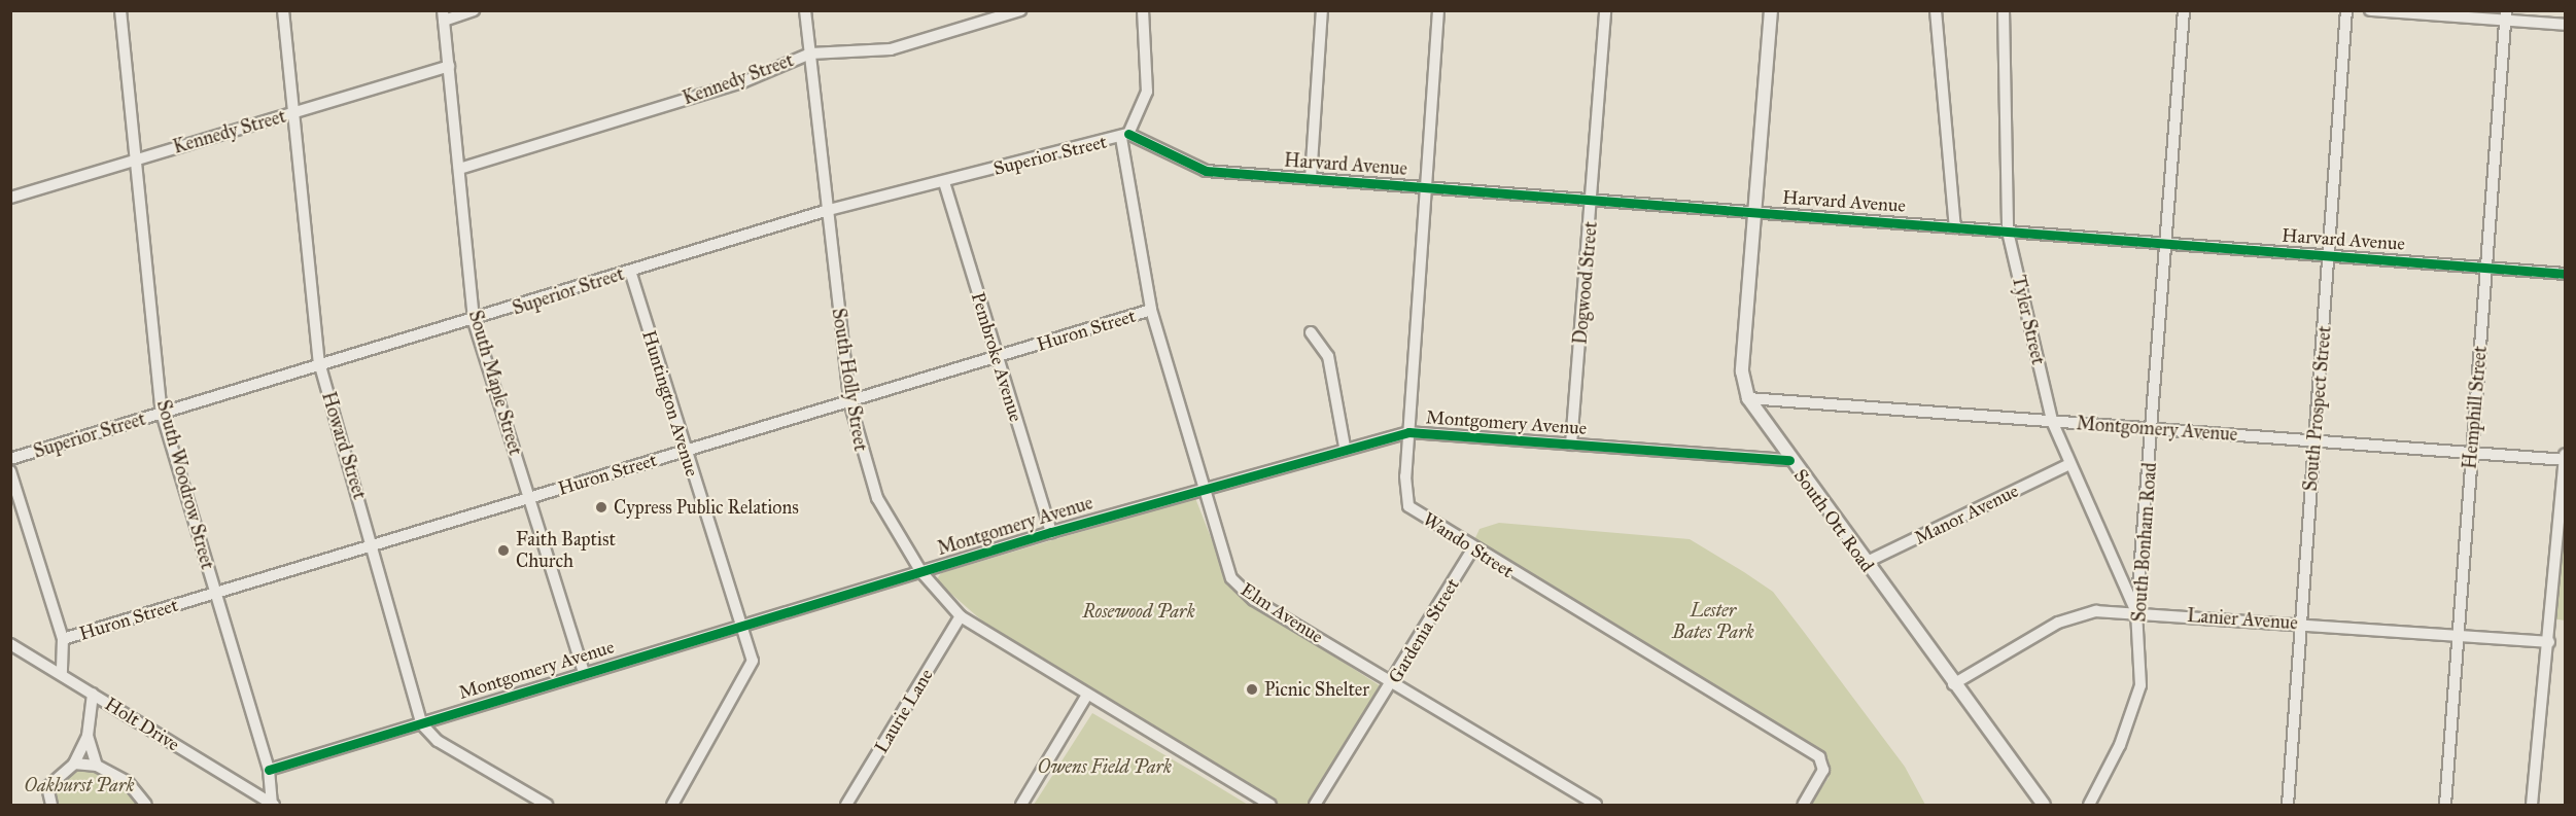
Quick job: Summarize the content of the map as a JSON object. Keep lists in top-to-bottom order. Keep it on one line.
{"streets":{"street":["Kennedy Street","Superior Street","Harvard Avenue","Dogwood Street","Tyler Street","Huron Street","Pembroke Avenue","South Holly Street","South Maple Street","Huntington Avenue","Hemphill Street","South Prospect Street","Montgomery Avenue","Howard Street","South Woodrow Street","Manor Avenue","South Ott Road","South Bonham Road","Wando Street","Elm Avenue","Lanier Avenue","Gardenia Street","Laurie Lane","Holt Drive"]},"crossings":[["Kennedy Street","South Holly Street"],["Kennedy Street","South Maple Street"],["Kennedy Street","Howard Street"],["Kennedy Street","South Woodrow Street"],["Superior Street","Harvard Avenue"],["Superior Street","Pembroke Avenue"],["Superior Street","South Holly Street"],["Superior Street","South Maple Street"],["Superior Street","Huntington Avenue"],["Superior Street","Howard Street"],["Superior Street","South Woodrow Street"],["Superior Street","Elm Avenue"],["Harvard Avenue","Dogwood Street"],["Harvard Avenue","Tyler Street"],["Harvard Avenue","Hemphill Street"],["Harvard Avenue","South Prospect Street"],["Harvard Avenue","South Ott Road"],["Harvard Avenue","South Bonham Road"],["Harvard Avenue","Wando Street"],["Harvard Avenue","Elm Avenue"],["Dogwood Street","Montgomery Avenue"],["Tyler Street","Montgomery Avenue"],["Tyler Street","Manor Avenue"],["Tyler Street","South Bonham Road"],["Tyler Street","Lanier Avenue"],["Huron Street","Pembroke Avenue"],["Huron Street","South Holly Street"],["Huron Street","South Maple Street"],["Huron Street","Huntington Avenue"],["Huron Street","Howard Street"],["Huron Street","South Woodrow Street"],["Huron Street","Elm Avenue"],["Pembroke Avenue","Montgomery Avenue"],["South Holly Street","Montgomery Avenue"],["South Holly Street","Laurie Lane"],["South Maple Street","Montgomery Avenue"],["Huntington Avenue","Montgomery Avenue"],["Hemphill Street","Montgomery Avenue"],["Hemphill Street","Lanier Avenue"],["South Prospect Street","Montgomery Avenue"],["South Prospect Street","Lanier Avenue"],["Montgomery Avenue","Howard Street"],["Montgomery Avenue","South Woodrow Street"],["Montgomery Avenue","South Ott Road"],["Montgomery Avenue","South Bonham Road"],["Montgomery Avenue","Wando Street"],["Montgomery Avenue","Elm Avenue"],["South Woodrow Street","Holt Drive"],["Manor Avenue","South Ott Road"],["South Ott Road","Lanier Avenue"],["South Bonham Road","Lanier Avenue"],["Wando Street","Gardenia Street"],["Elm Avenue","Gardenia Street"]],"parks":["Rosewood Park","Lester Bates Park","Owens Field Park","Oakhurst Park"],"places":["Cypress Public Relations","Faith Baptist Church","Picnic Shelter"]}
